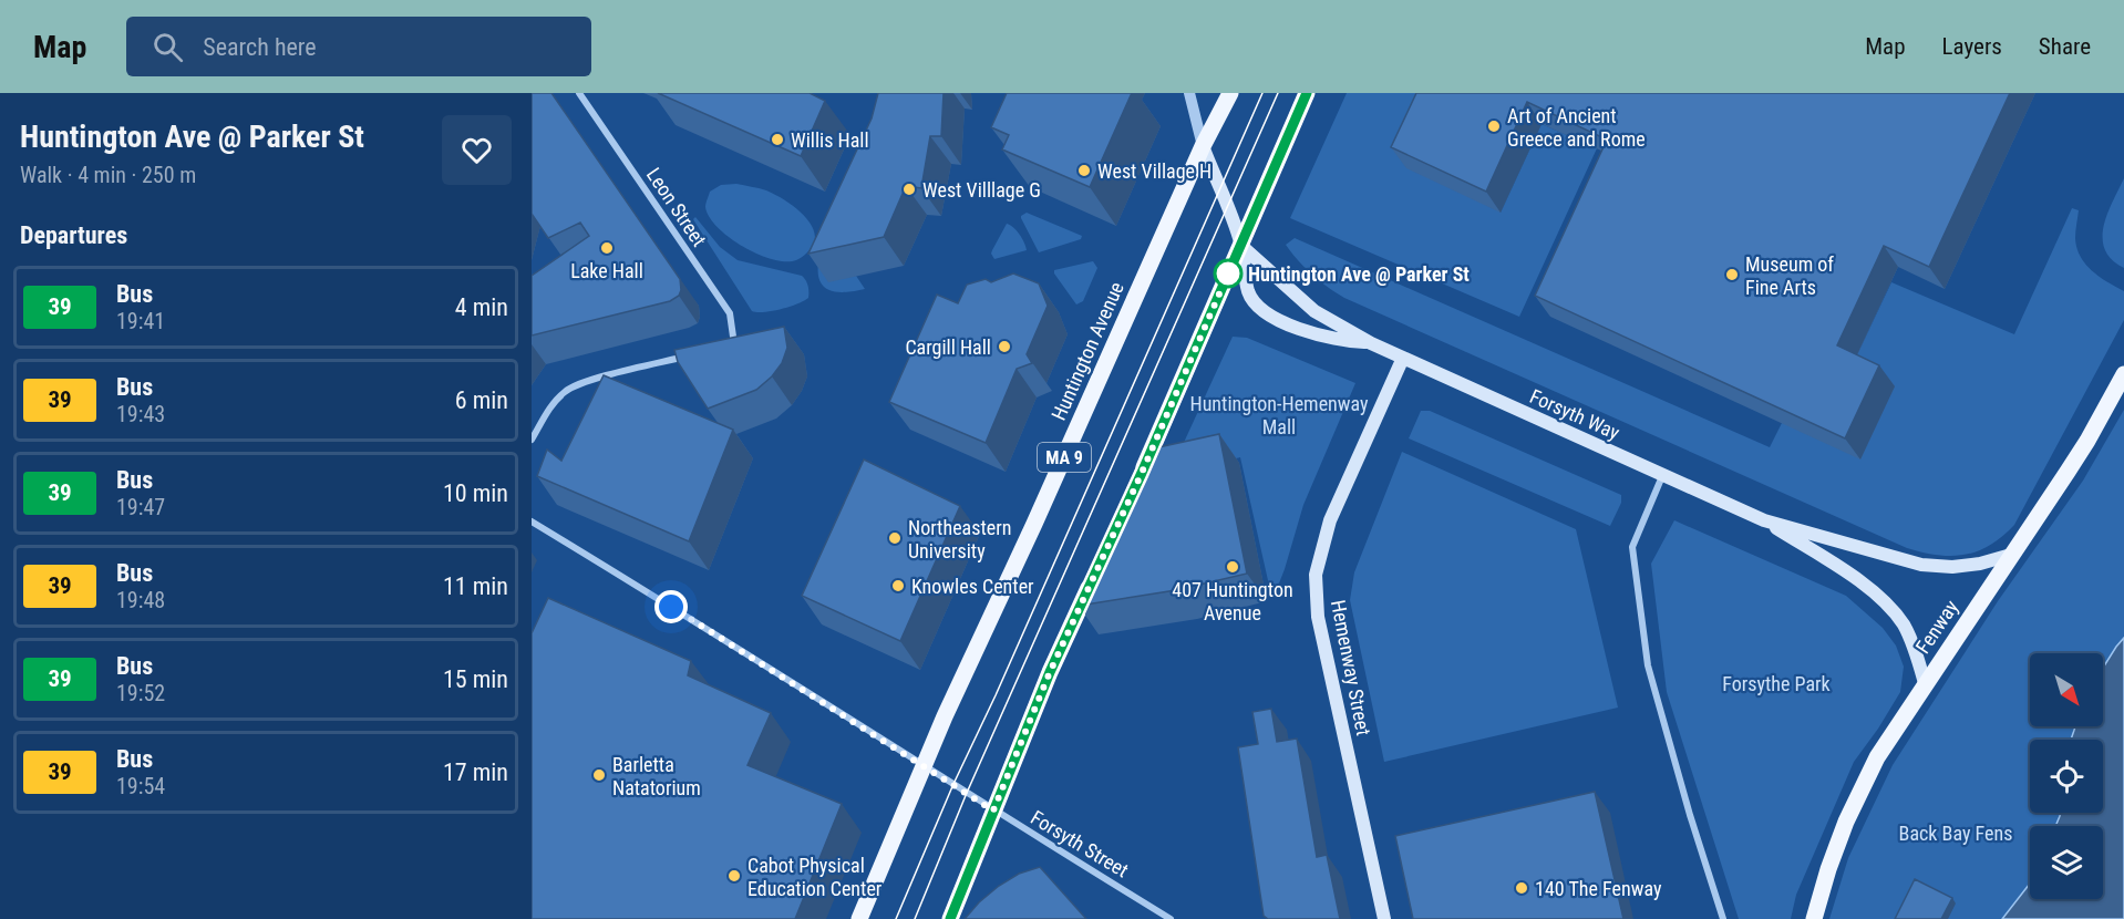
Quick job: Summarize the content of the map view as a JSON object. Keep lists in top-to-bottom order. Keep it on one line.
{"streets":{"main road":["Huntington Avenue","Forsyth Way","MA 9","Fenway","Hemenway Street"],"street":["Leon Street","Forsyth Street"]},"crossings":[["Huntington Avenue","Forsyth Way"],["Huntington Avenue","Forsyth Street"],["Forsyth Way","Fenway"],["Forsyth Way","Hemenway Street"]],"parks":["Huntington-Hemenway Mall","Forsythe Park","Back Bay Fens"],"places":["Art of Ancient Greece and Rome","Willis Hall","West Village H","West Villlage G","Lake Hall","Huntington Ave @ Parker St","Museum of Fine Arts","Cargill Hall","Northeastern University","407 Huntington Avenue","Knowles Center","Barletta Natatorium","Cabot Physical Education Center","140 The Fenway"],"lines":["bus line 39"],"north":"bottom right","page":{"header":"Map","search":"Search here","nav":["Map","Layers","Share"],"heading":[["Huntington Ave @ Parker St","Walk · 4 min · 250 m"],"Departures"],"list":[{"mark":"39","name":"Bus","note":"19:41","value":"4 min"},{"mark":"39","name":"Bus","note":"19:43","value":"6 min"},{"mark":"39","name":"Bus","note":"19:47","value":"10 min"},{"mark":"39","name":"Bus","note":"19:48","value":"11 min"},{"mark":"39","name":"Bus","note":"19:52","value":"15 min"},{"mark":"39","name":"Bus","note":"19:54","value":"17 min"}]}}
